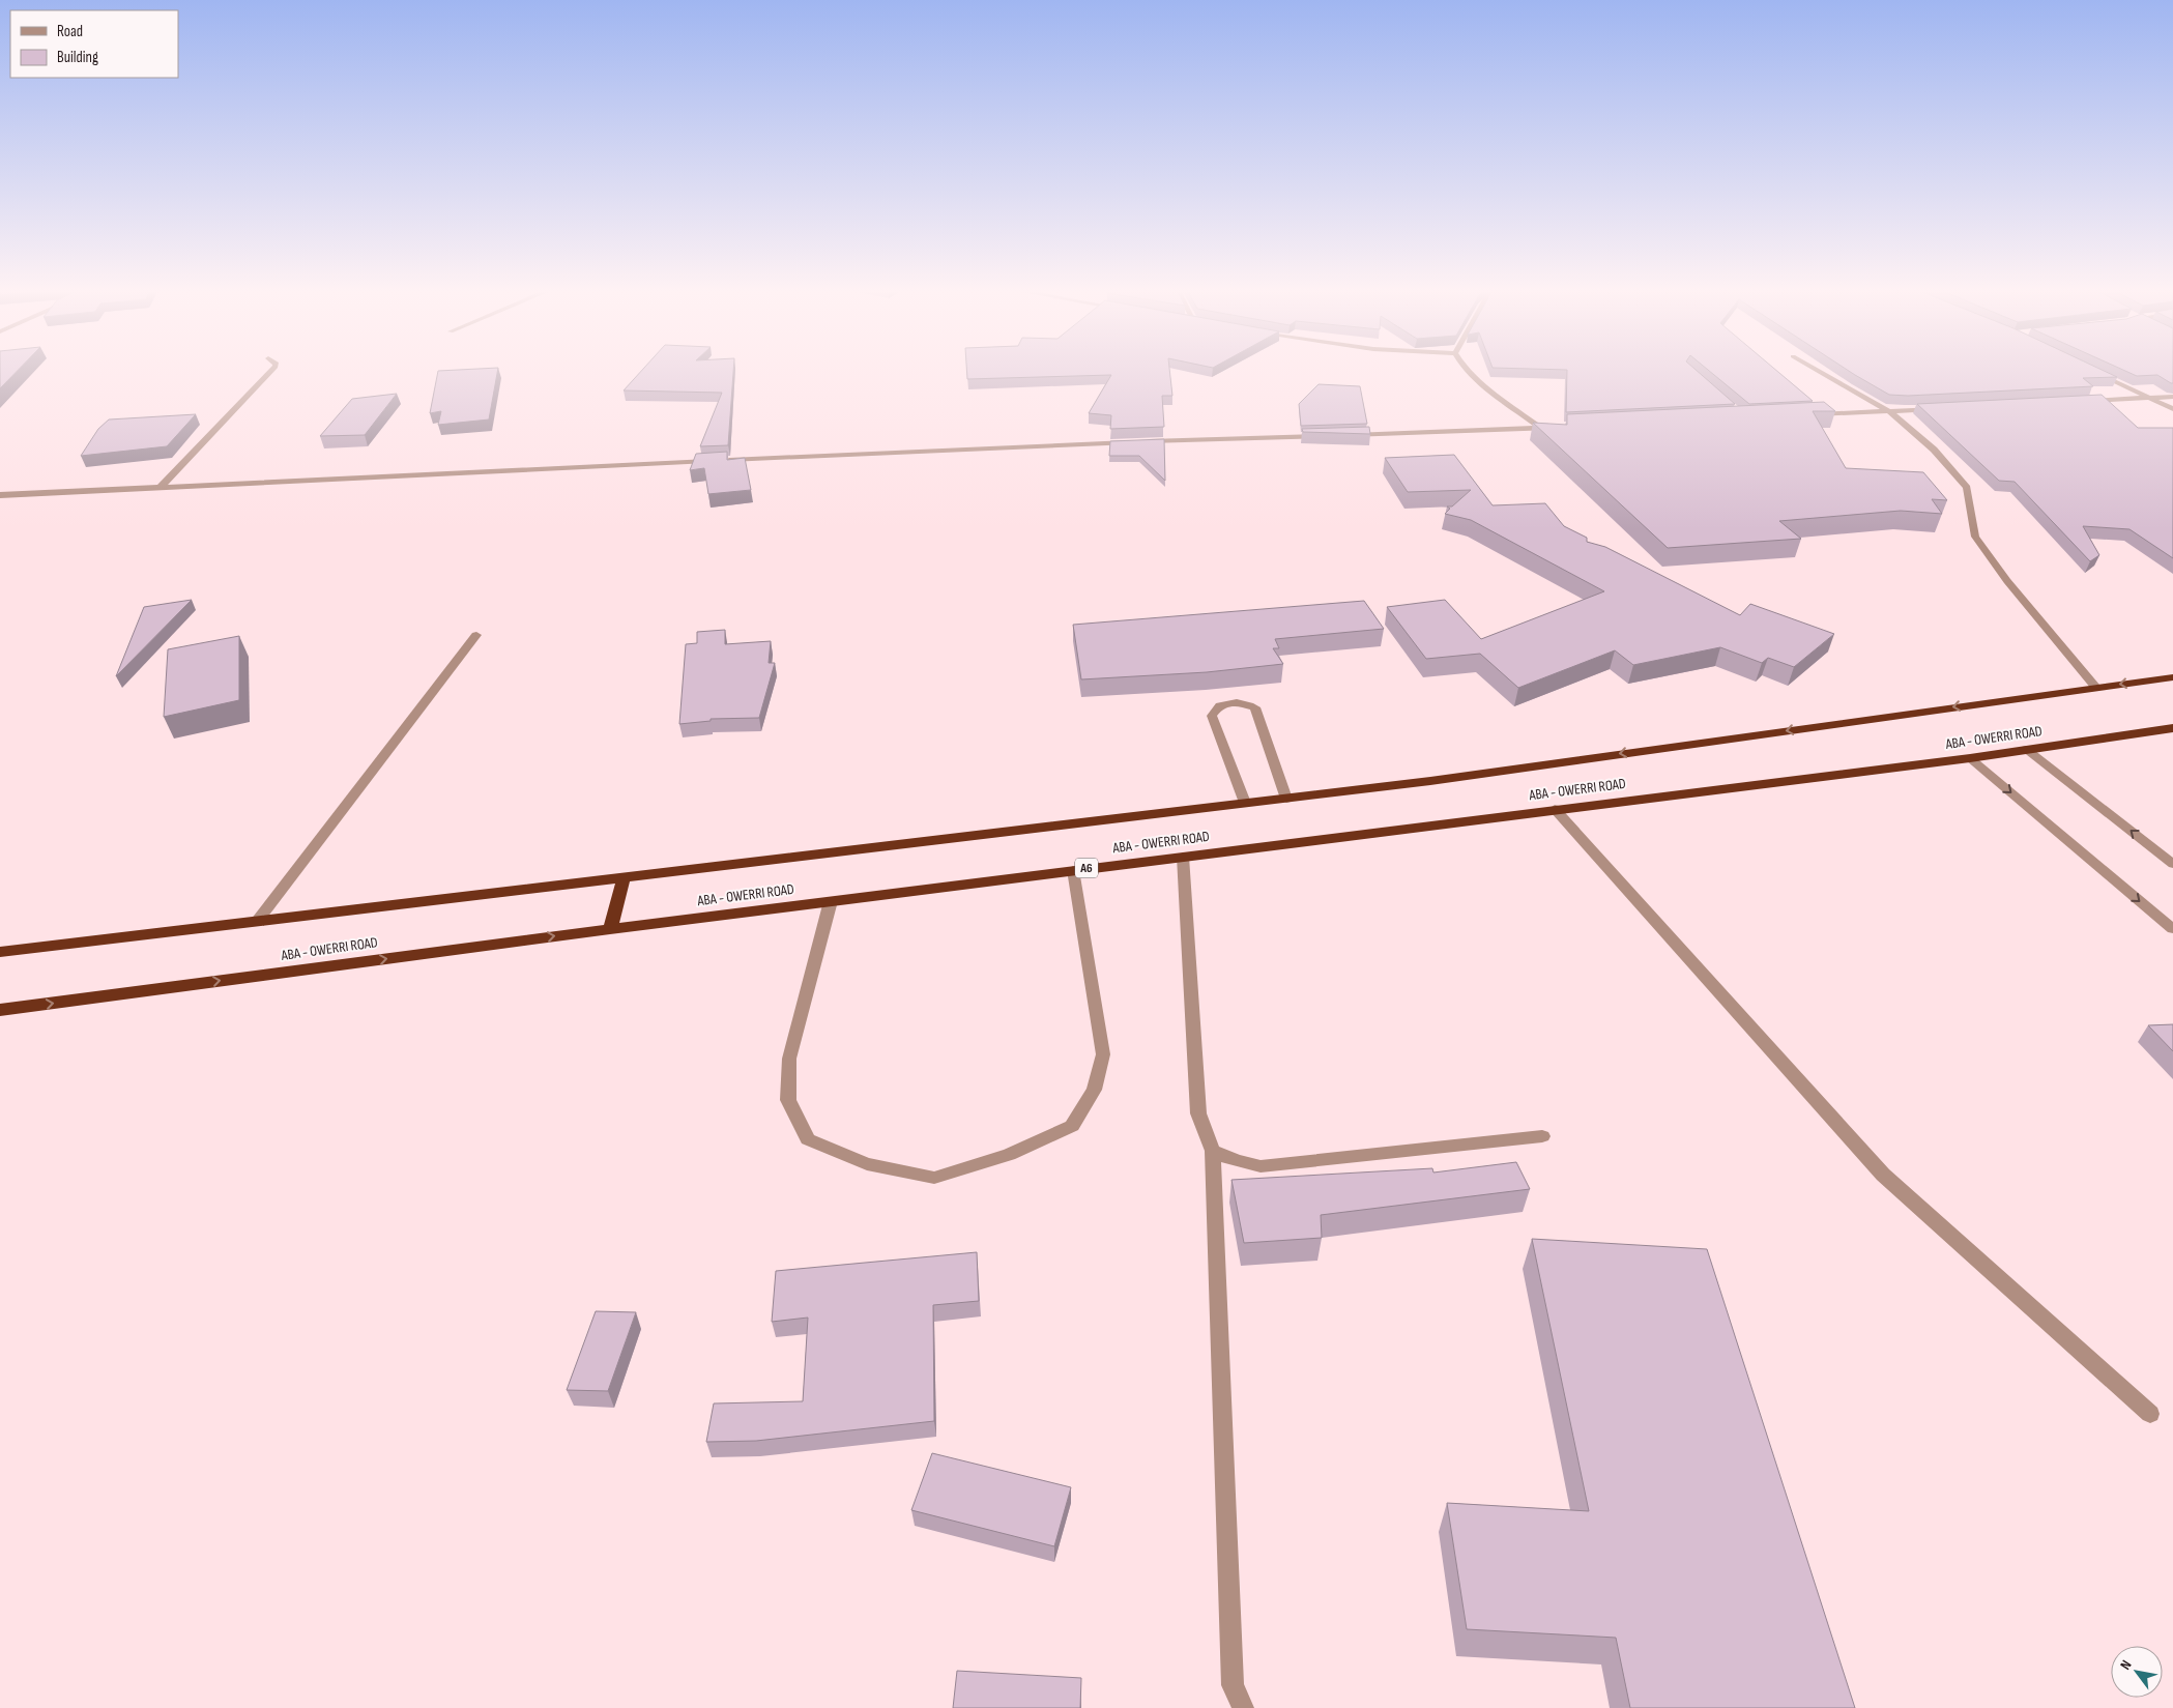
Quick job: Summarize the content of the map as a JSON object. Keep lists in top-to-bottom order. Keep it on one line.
{"streets":{"highway":["ABA - OWERRI ROAD","A6"]},"legend":["Road","Building"],"north":"top left"}
